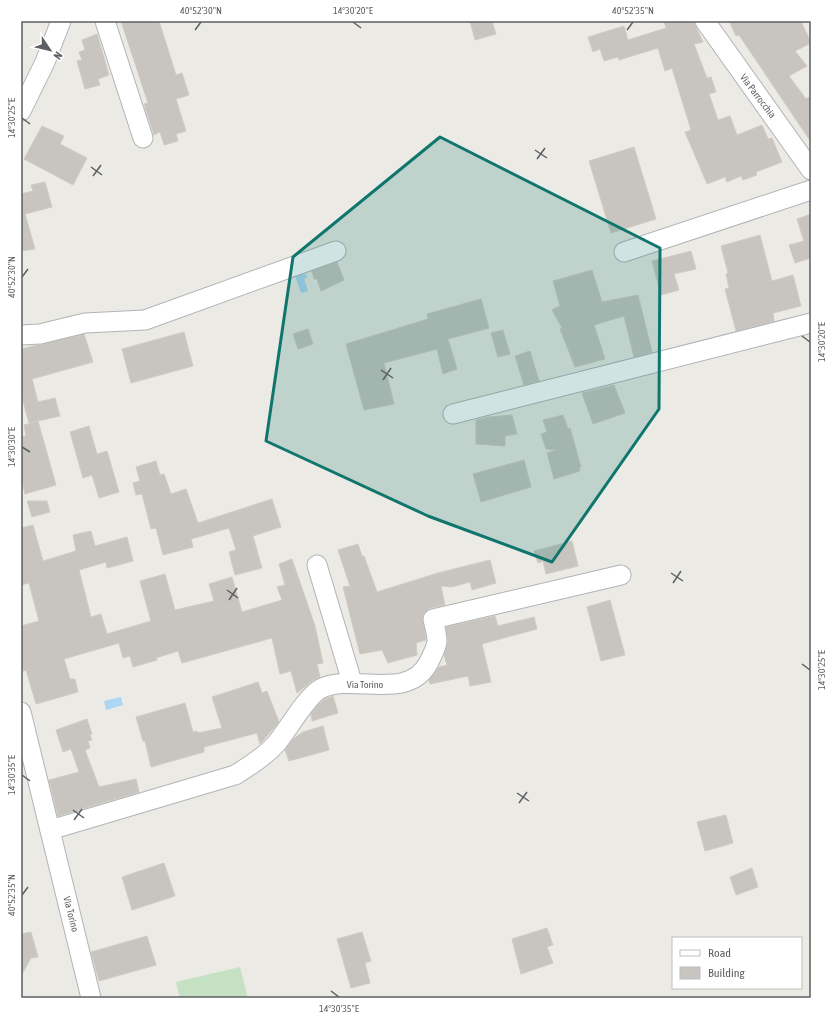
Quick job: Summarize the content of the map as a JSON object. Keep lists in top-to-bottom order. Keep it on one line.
{"streets":{"street":["Via Parrocchia","Via Torino"]},"legend":["Road","Building"],"north":"bottom right","coordinates":["40°52'30\"N","14°30'20\"E","40°52'35\"N","14°30'25\"E","14°30'30\"E","14°30'35\"E"]}
